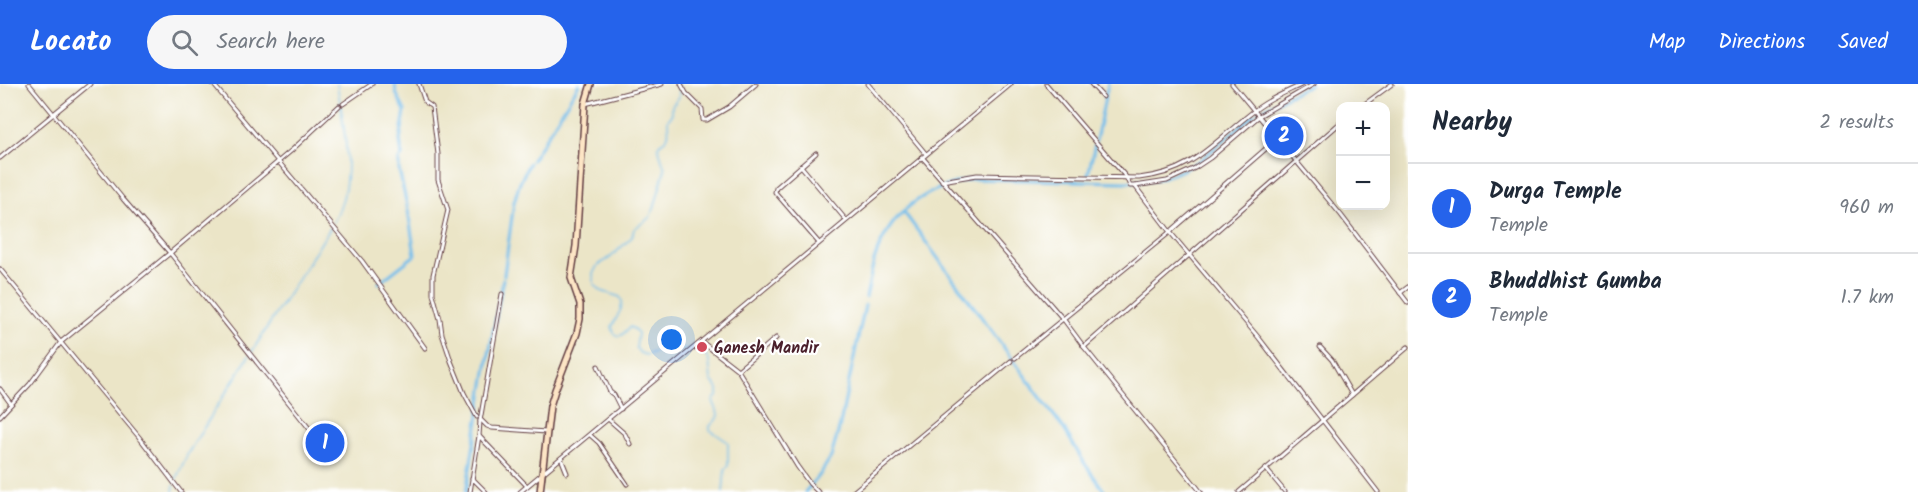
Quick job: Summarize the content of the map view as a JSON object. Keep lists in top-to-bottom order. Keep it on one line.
{"places":["Ganesh Mandir"],"page":{"header":"Locato","search":"Search here","nav":["Map","Directions","Saved"],"heading":["Nearby","2 results"],"map_buttons":["+","−"],"pins":["2","1"],"list":[{"mark":"1","name":"Durga Temple","note":"Temple","value":"960 m"},{"mark":"2","name":"Bhuddhist Gumba","note":"Temple","value":"1.7 km"}]}}
